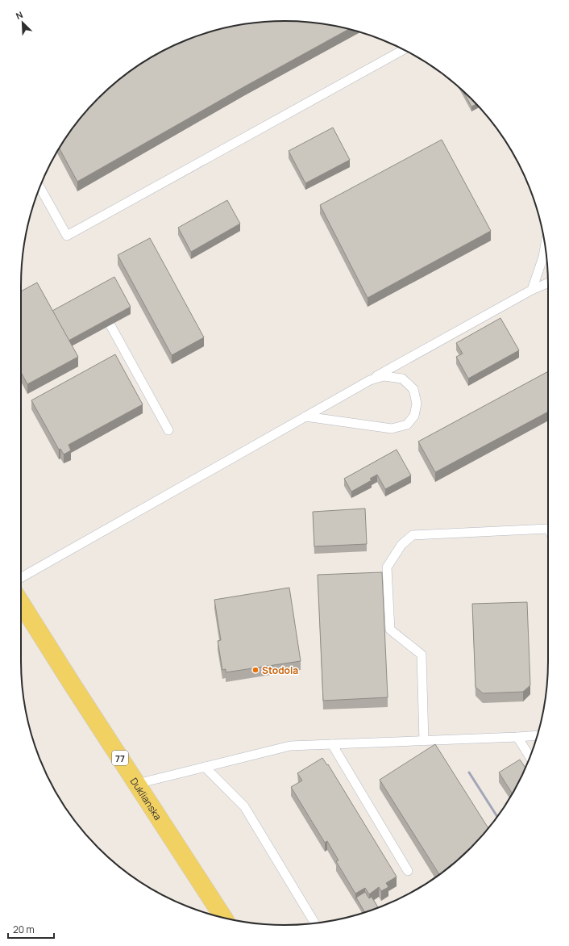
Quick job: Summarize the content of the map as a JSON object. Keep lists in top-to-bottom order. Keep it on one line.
{"streets":{"main road":["77","Duklianska"]},"places":["Stodola"],"scale_bar":"20 m","north":"top left"}
